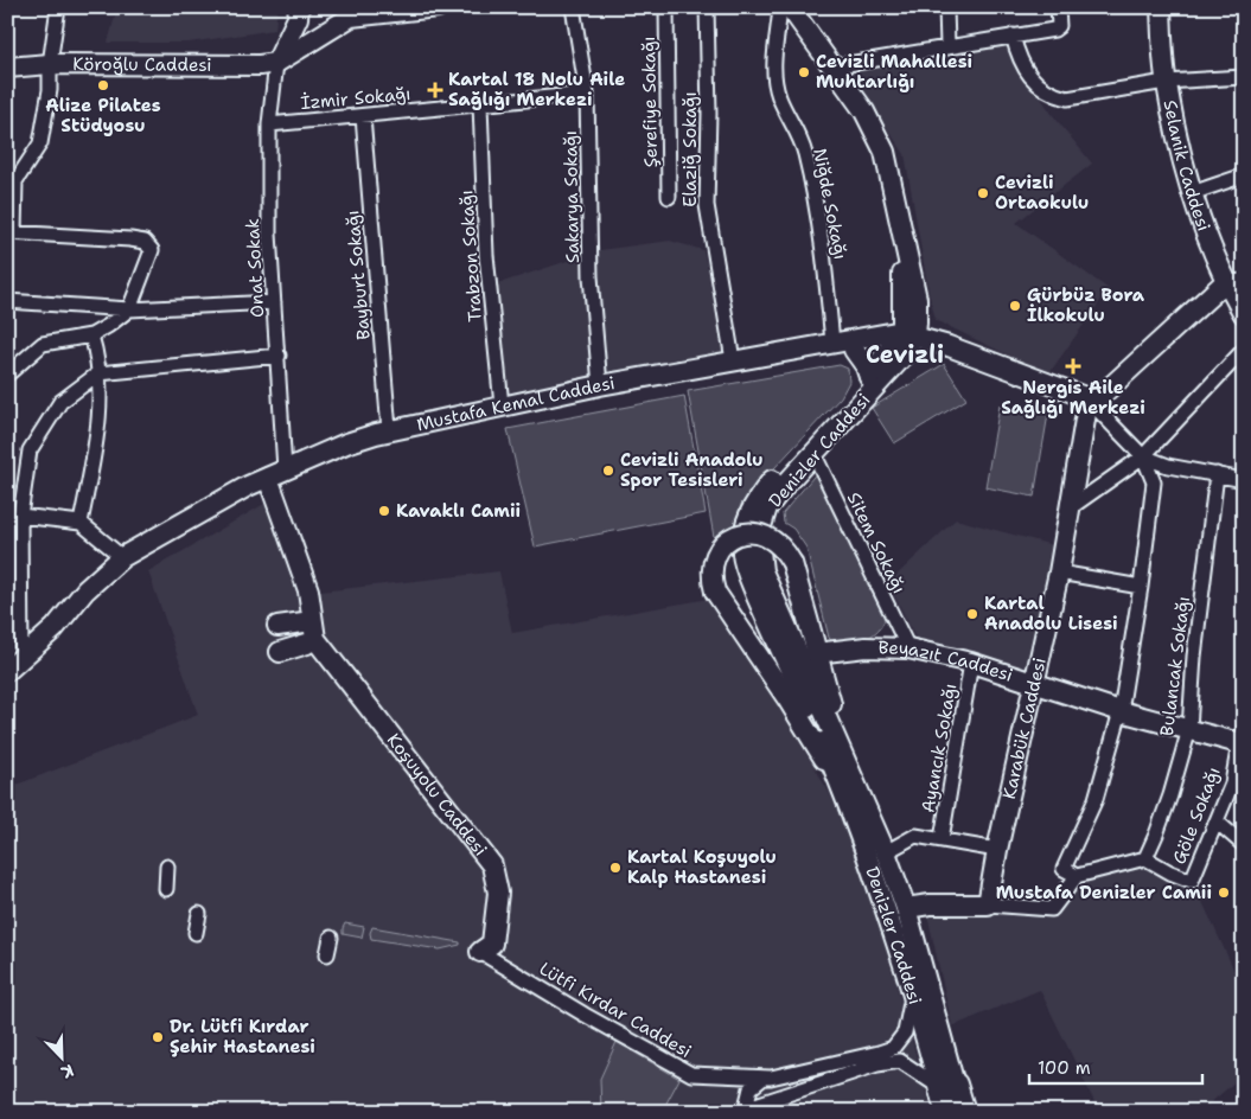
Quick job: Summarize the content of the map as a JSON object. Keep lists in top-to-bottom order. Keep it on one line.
{"streets":{"street":["Köroğlu Caddesi","İzmir Sokağı","Şerefiye Sokağı","Elaziğ Sokağı","Selanik Caddesi","Sakarya Sokağı","Niğde Sokağı","Trabzon Sokağı","Onat Sokak","Bayburt Sokağı","Mustafa Kemal Caddesi","Denizler Caddesi","Sitem Sokağı","Beyazıt Caddesi","Bulancak Sokağı","Karabük Caddesi","Ayancık Sokağı","Koşuyolu Caddesi","Göle Sokağı","Lütfi Kırdar Caddesi"]},"crossings":[["Köroğlu Caddesi","Onat Sokak"],["İzmir Sokağı","Sakarya Sokağı"],["İzmir Sokağı","Trabzon Sokağı"],["İzmir Sokağı","Onat Sokak"],["İzmir Sokağı","Bayburt Sokağı"],["Elaziğ Sokağı","Mustafa Kemal Caddesi"],["Sakarya Sokağı","Mustafa Kemal Caddesi"],["Niğde Sokağı","Mustafa Kemal Caddesi"],["Trabzon Sokağı","Mustafa Kemal Caddesi"],["Onat Sokak","Mustafa Kemal Caddesi"],["Onat Sokak","Koşuyolu Caddesi"],["Bayburt Sokağı","Mustafa Kemal Caddesi"],["Mustafa Kemal Caddesi","Denizler Caddesi"],["Mustafa Kemal Caddesi","Koşuyolu Caddesi"],["Denizler Caddesi","Sitem Sokağı"],["Denizler Caddesi","Beyazıt Caddesi"],["Denizler Caddesi","Lütfi Kırdar Caddesi"],["Sitem Sokağı","Beyazıt Caddesi"],["Beyazıt Caddesi","Bulancak Sokağı"],["Beyazıt Caddesi","Karabük Caddesi"],["Beyazıt Caddesi","Ayancık Sokağı"],["Beyazıt Caddesi","Göle Sokağı"],["Bulancak Sokağı","Göle Sokağı"],["Koşuyolu Caddesi","Lütfi Kırdar Caddesi"]],"districts":["Cevizli"],"places":{"other":["Cevizli Mahallesi Muhtarlığı","Alize Pilates Stüdyosu","Cevizli Ortaokulu","Gürbüz Bora İlkokulu","Cevizli Anadolu Spor Tesisleri","Kavaklı Camii","Kartal Anadolu Lisesi","Kartal Koşuyolu Kalp Hastanesi","Mustafa Denizler Camii","Dr. Lütfi Kırdar Şehir Hastanesi"],"health":["Kartal 18 Nolu Aile Sağlığı Merkezi","Nergis Aile Sağlığı Merkezi"]},"scale_bar":"100 m","north":"bottom right"}
